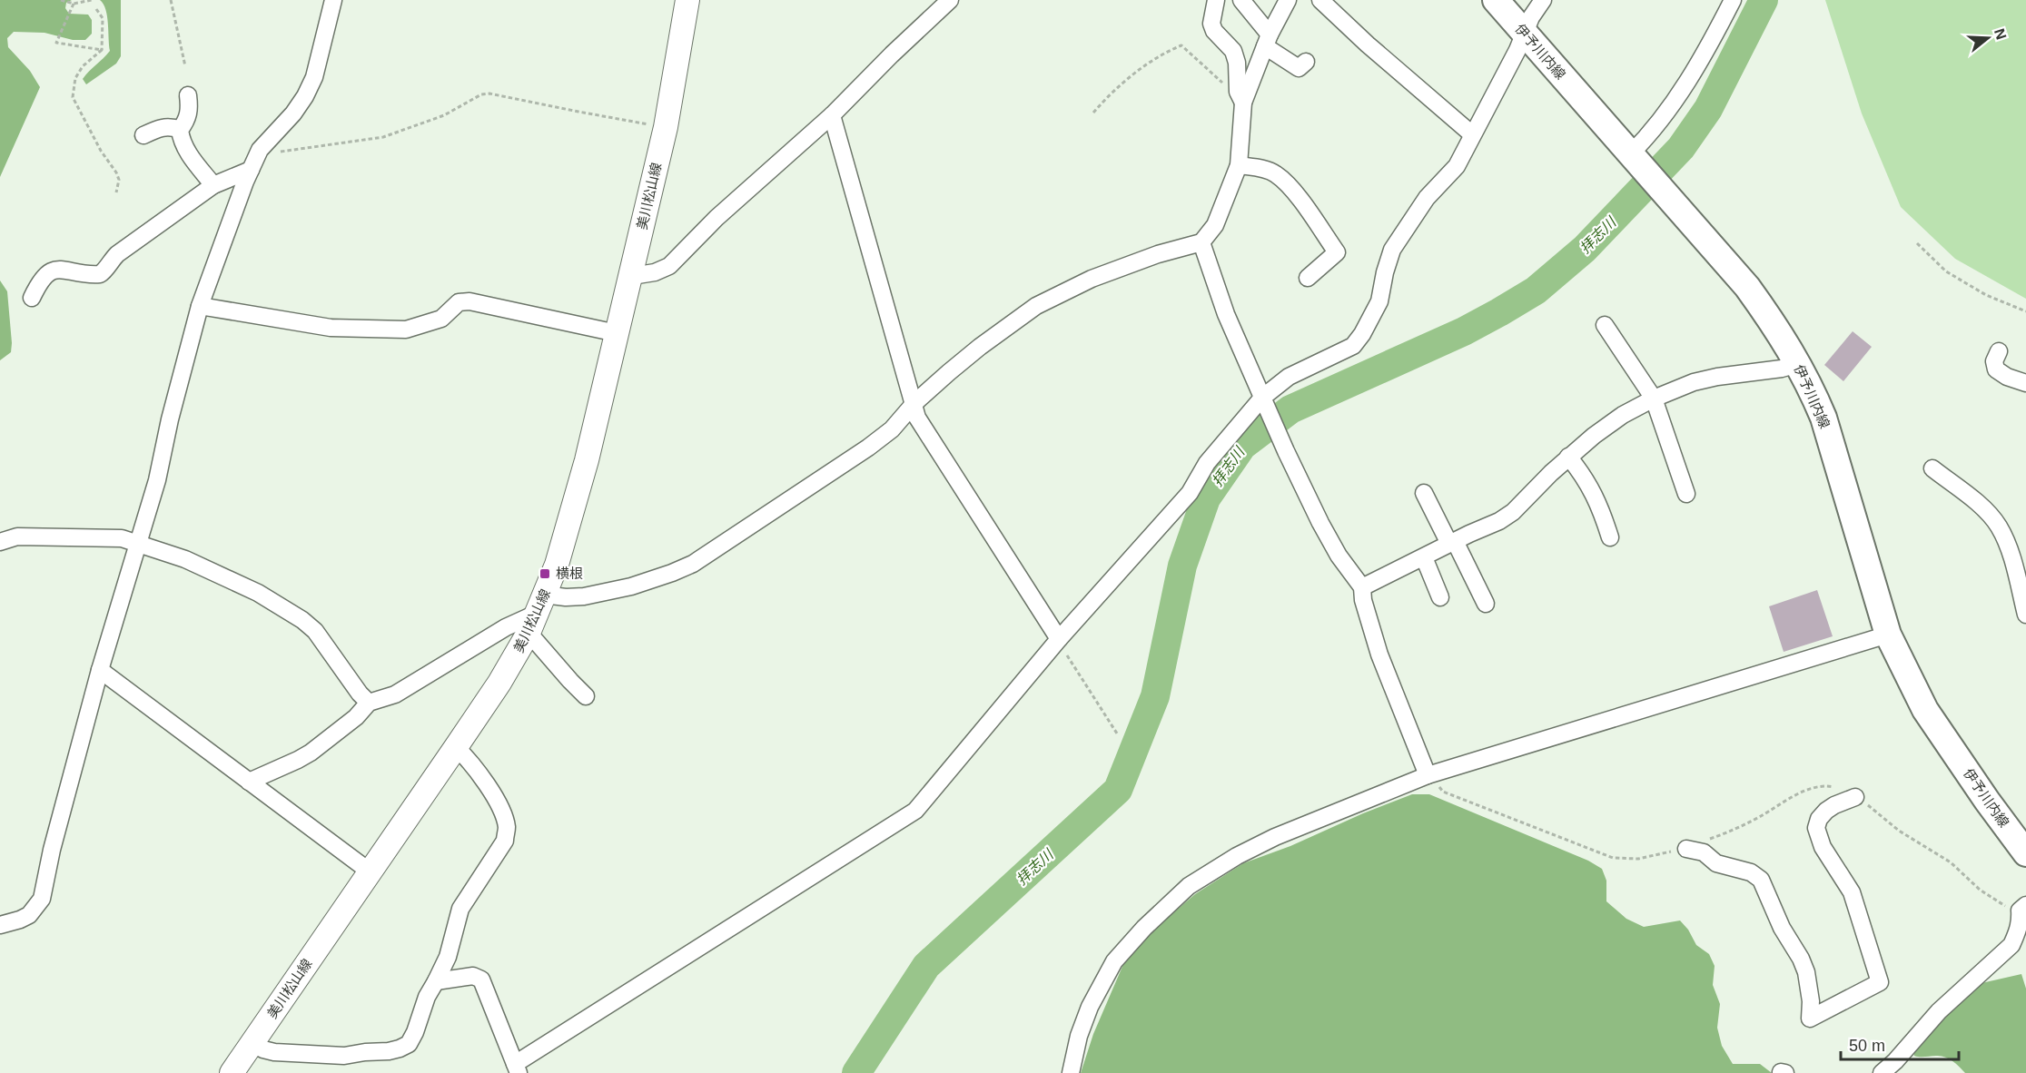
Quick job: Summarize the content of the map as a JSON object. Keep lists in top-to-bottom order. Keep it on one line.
{"streets":{"main road":["伊予川内線","美川松山線"]},"water":["拝志川"],"places":{"transit":["横根"]},"scale_bar":"50 m","north":"right"}
